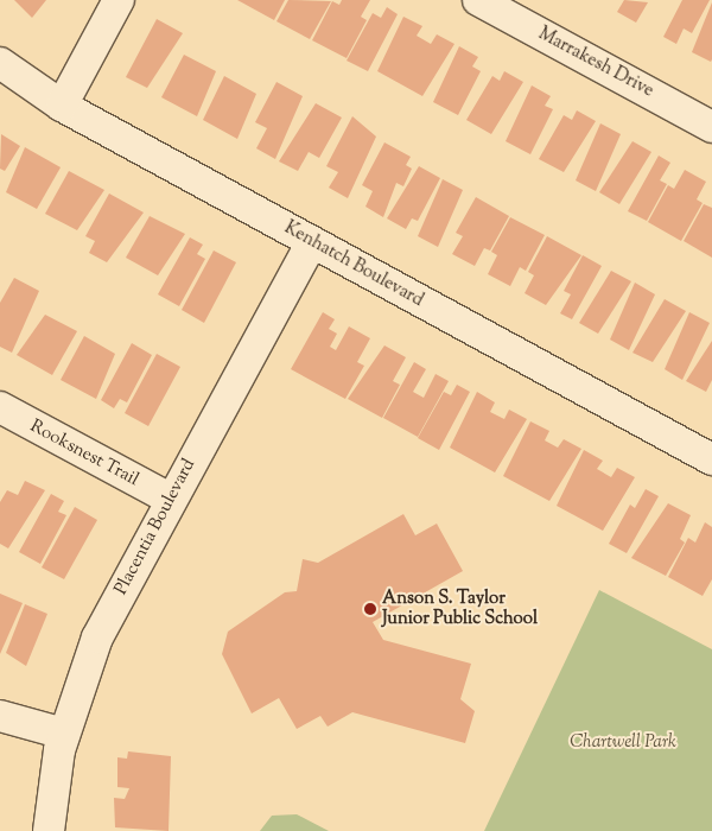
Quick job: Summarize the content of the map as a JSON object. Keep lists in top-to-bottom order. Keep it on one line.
{"streets":{"street":["Marrakesh Drive","Kenhatch Boulevard","Rooksnest Trail","Placentia Boulevard"]},"crossings":[["Kenhatch Boulevard","Placentia Boulevard"],["Rooksnest Trail","Placentia Boulevard"]],"parks":["Chartwell Park"],"places":["Anson S. Taylor Junior Public School"]}
